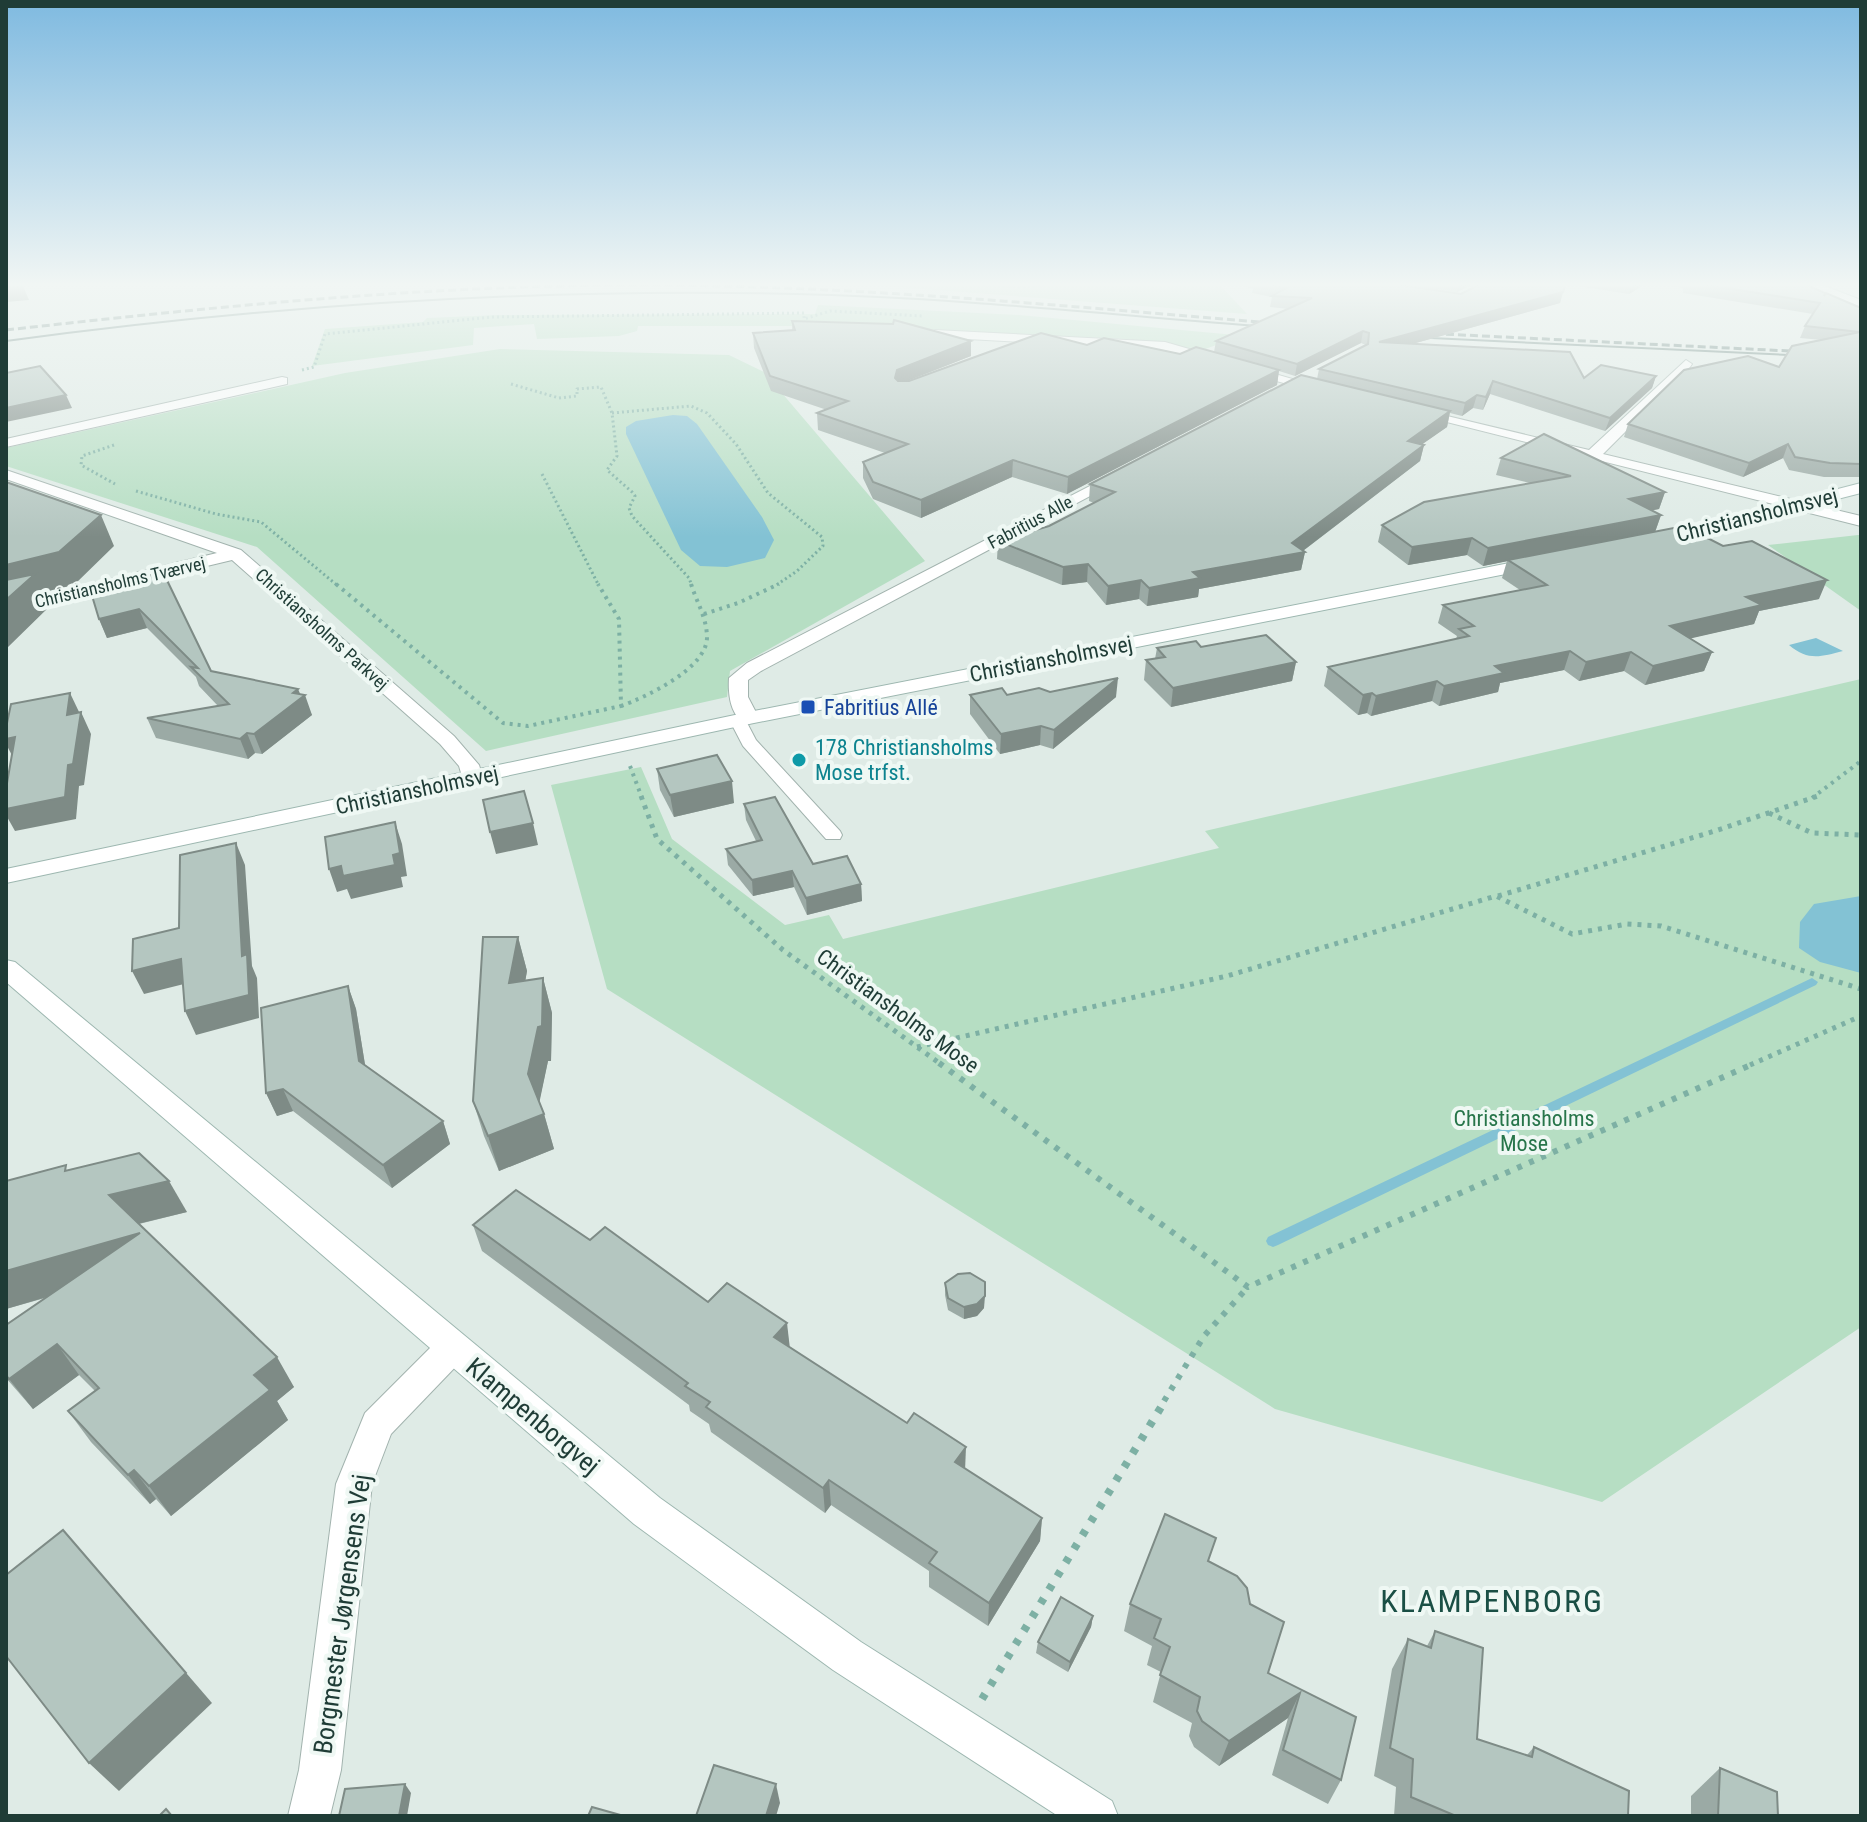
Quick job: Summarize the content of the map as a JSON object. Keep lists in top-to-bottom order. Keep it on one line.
{"streets":{"street":["Christiansholmsvej","Fabritius Alle","Christiansholms Tværvej","Christiansholms Parkvej","Klampenborgvej","Borgmester Jørgensens Vej"],"path":["Christiansholms Mose"]},"crossings":[["Christiansholmsvej","Fabritius Alle"],["Christiansholmsvej","Christiansholms Parkvej"],["Christiansholmsvej","Christiansholms Mose"],["Christiansholms Tværvej","Christiansholms Parkvej"],["Klampenborgvej","Borgmester Jørgensens Vej"]],"districts":["KLAMPENBORG"],"parks":["Christiansholms Mose"],"places":{"transit":["Fabritius Allé"],"other":["178 Christiansholms Mose trfst."]}}
